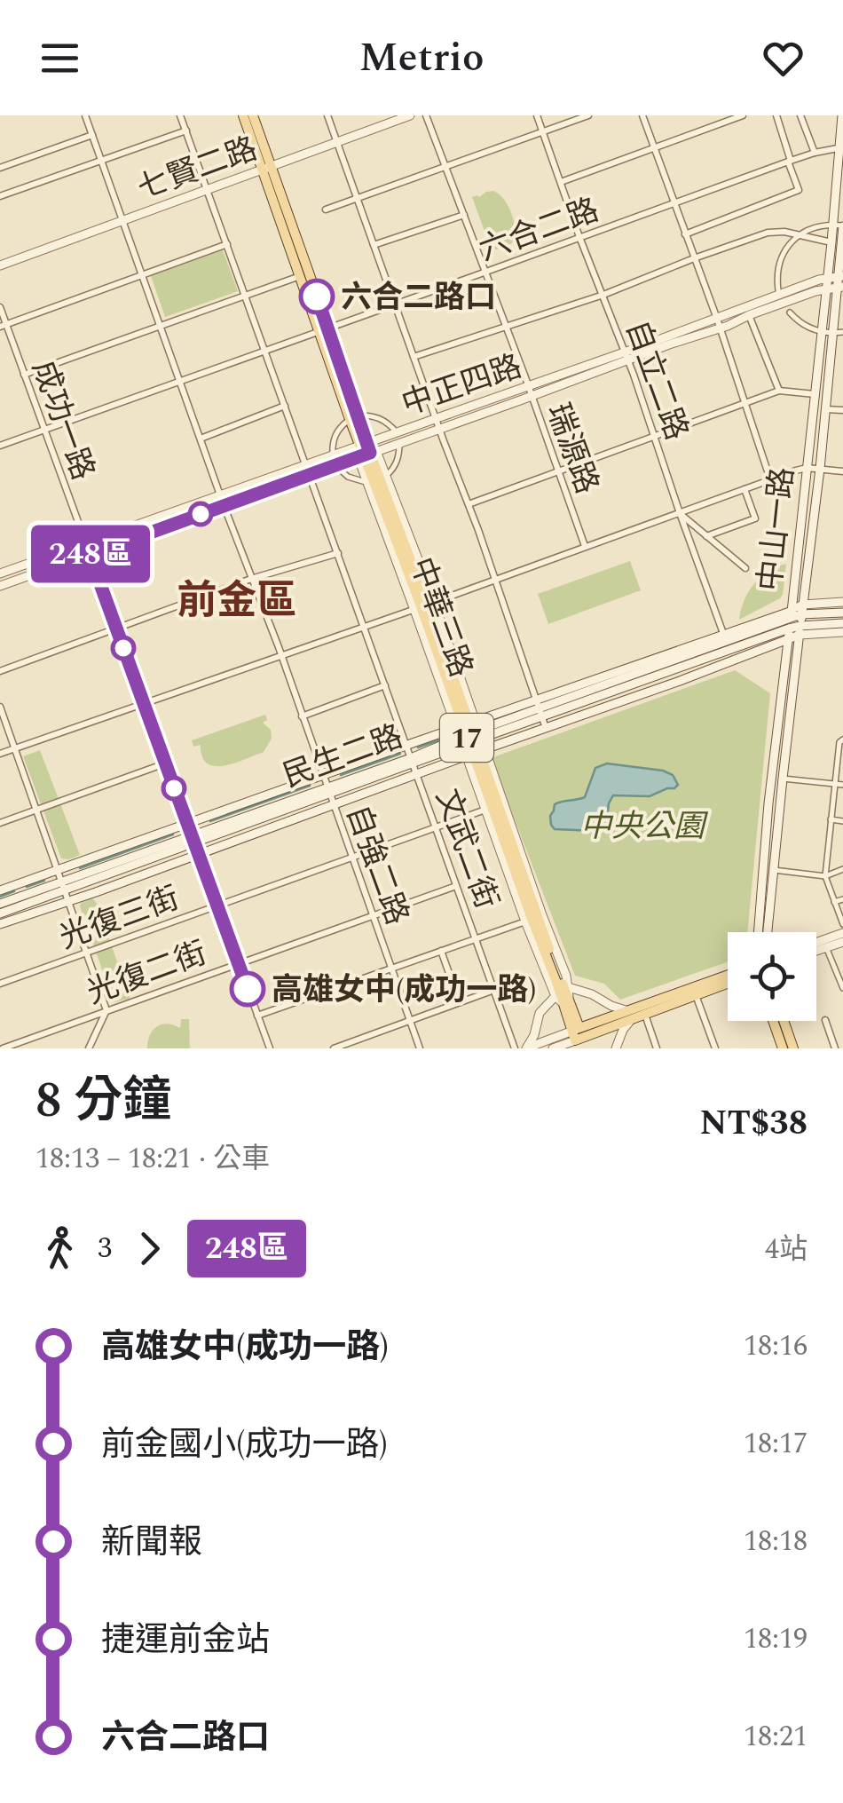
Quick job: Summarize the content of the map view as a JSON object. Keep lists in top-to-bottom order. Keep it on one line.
{"streets":{"main road":["七賢二路","中正四路","中山一路","中華三路","17","民生二路"],"street":["六合二路","自立二路","成功一路","瑞源路","文武二街","自強二路","光復三街","光復二街"]},"crossings":[["七賢二路","中華三路"],["七賢二路","文武二街"],["七賢二路","自強二路"],["六合二路","自立二路"],["六合二路","成功一路"],["六合二路","瑞源路"],["六合二路","中山一路"],["六合二路","中華三路"],["六合二路","文武二街"],["六合二路","自強二路"],["自立二路","中正四路"],["自立二路","民生二路"],["中正四路","成功一路"],["中正四路","瑞源路"],["中正四路","中山一路"],["中正四路","中華三路"],["中正四路","文武二街"],["中正四路","自強二路"],["成功一路","民生二路"],["成功一路","光復三街"],["成功一路","光復二街"],["中華三路","民生二路"],["中華三路","光復三街"],["民生二路","文武二街"],["民生二路","自強二路"],["文武二街","光復三街"],["文武二街","光復二街"],["自強二路","光復三街"],["自強二路","光復二街"]],"districts":["前金區"],"parks":["中央公園"],"places":["六合二路口","高雄女中(成功一路)"],"lines":["bus line 248區"],"page":{"header":"Metrio","on_map":"248區","heading":["8 分鐘","18:13 – 18:21 · 公車","NT$38"],"legs":["3","248區","4站"],"list":[{"name":"高雄女中(成功一路)","value":"18:16"},{"name":"前金國小(成功一路)","value":"18:17"},{"name":"新聞報","value":"18:18"},{"name":"捷運前金站","value":"18:19"},{"name":"六合二路口","value":"18:21"}]}}
